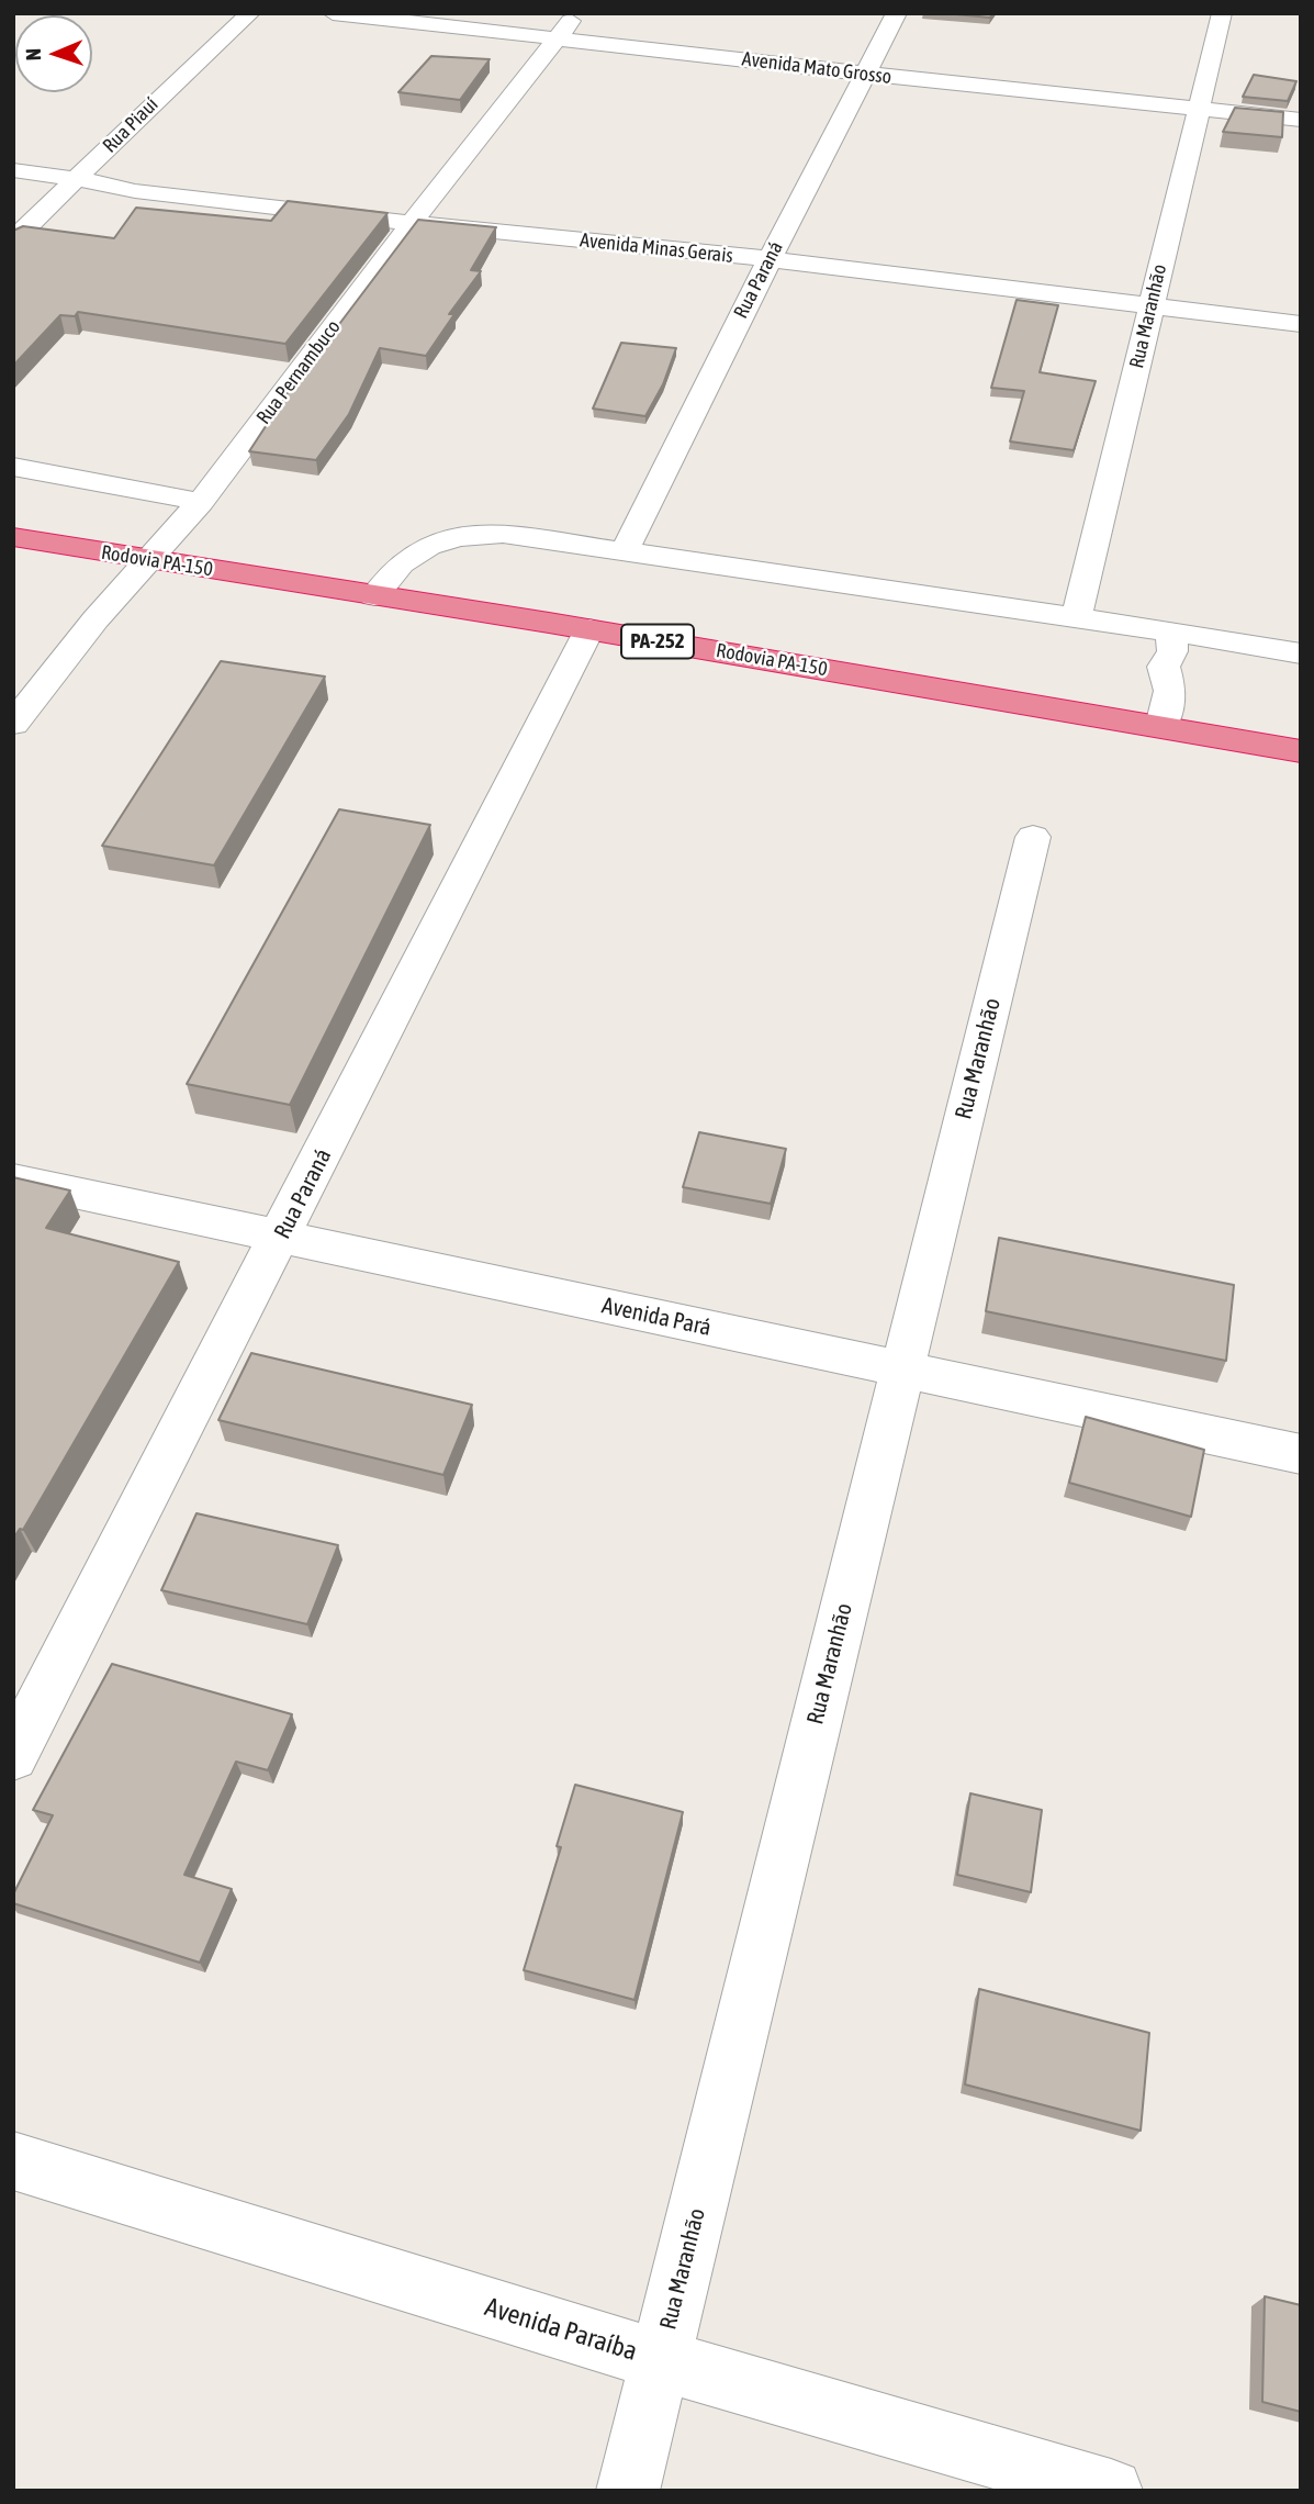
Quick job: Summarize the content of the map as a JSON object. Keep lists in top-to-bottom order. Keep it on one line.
{"streets":{"highway":["Rodovia PA-150","PA-252"],"street":["Avenida Mato Grosso","Rua Piauí","Avenida Minas Gerais","Rua Paraná","Rua Maranhão","Rua Pernambuco","Avenida Pará","Avenida Paraíba"]},"crossings":[["Avenida Mato Grosso","Rua Paraná"],["Avenida Mato Grosso","Rua Maranhão"],["Avenida Mato Grosso","Rua Pernambuco"],["Rua Piauí","Avenida Minas Gerais"],["Avenida Minas Gerais","Rua Paraná"],["Avenida Minas Gerais","Rua Maranhão"],["Avenida Minas Gerais","Rua Pernambuco"],["Rua Paraná","Rodovia PA-150"],["Rua Paraná","Avenida Pará"],["Rua Maranhão","Avenida Pará"],["Rua Maranhão","Avenida Paraíba"],["Rua Pernambuco","Rodovia PA-150"]],"north":"left"}
